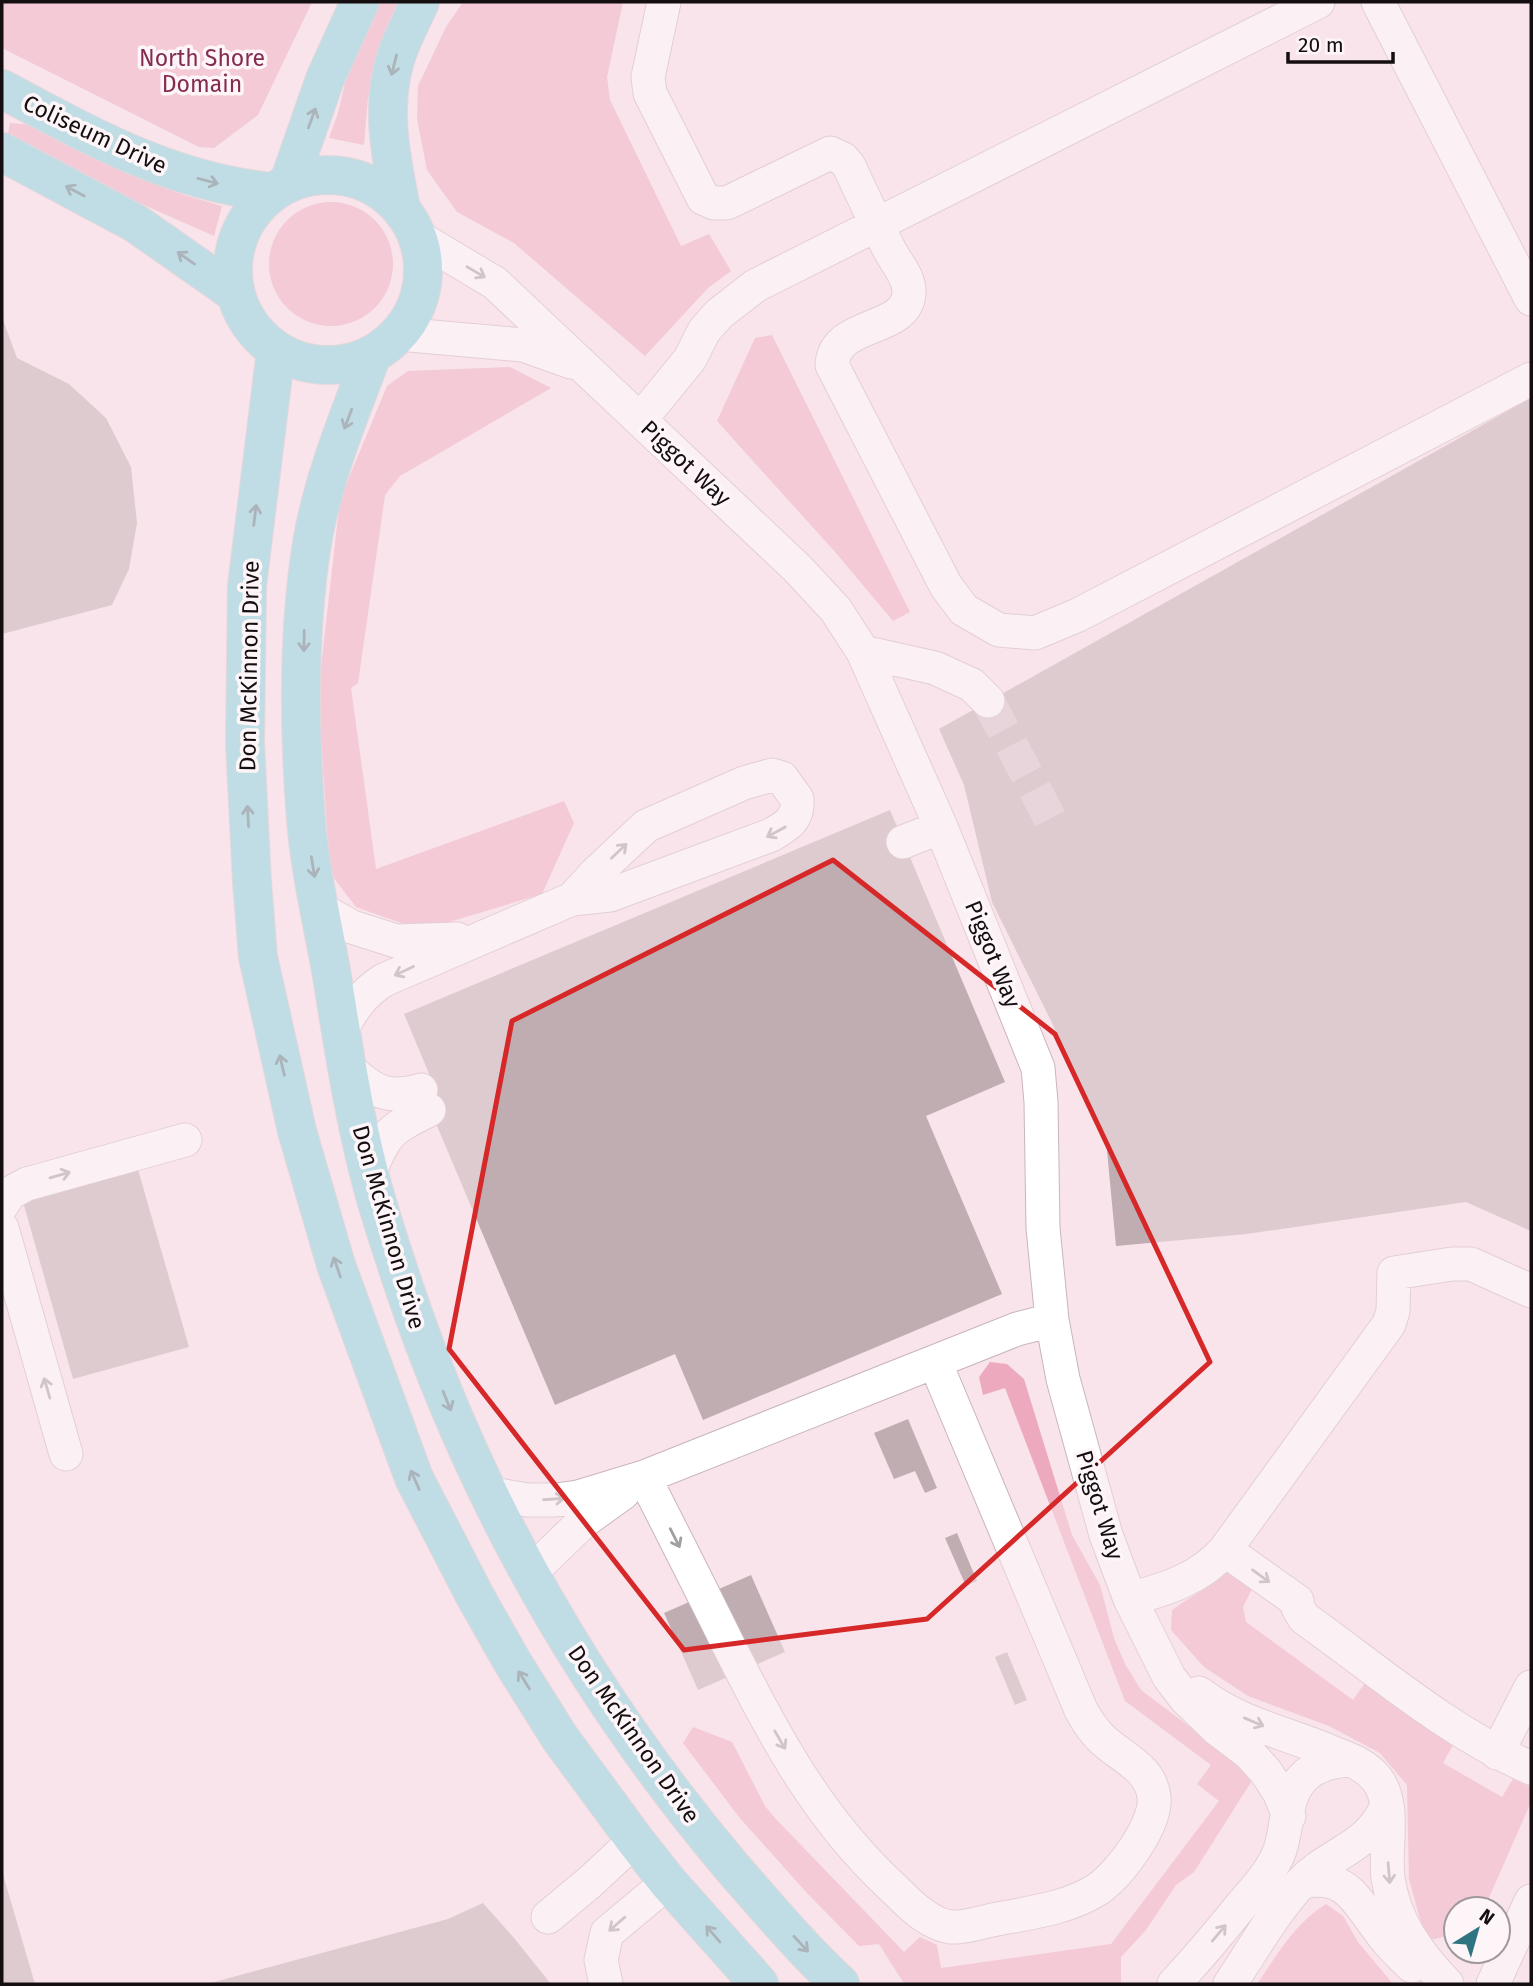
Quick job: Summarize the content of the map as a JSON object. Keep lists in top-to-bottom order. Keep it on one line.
{"streets":{"main road":["Coliseum Drive","Don McKinnon Drive"],"street":["Piggot Way"]},"crossings":[["Coliseum Drive","Piggot Way"],["Coliseum Drive","Don McKinnon Drive"],["Piggot Way","Don McKinnon Drive"]],"parks":["North Shore Domain"],"scale_bar":"20 m","north":"top right"}
